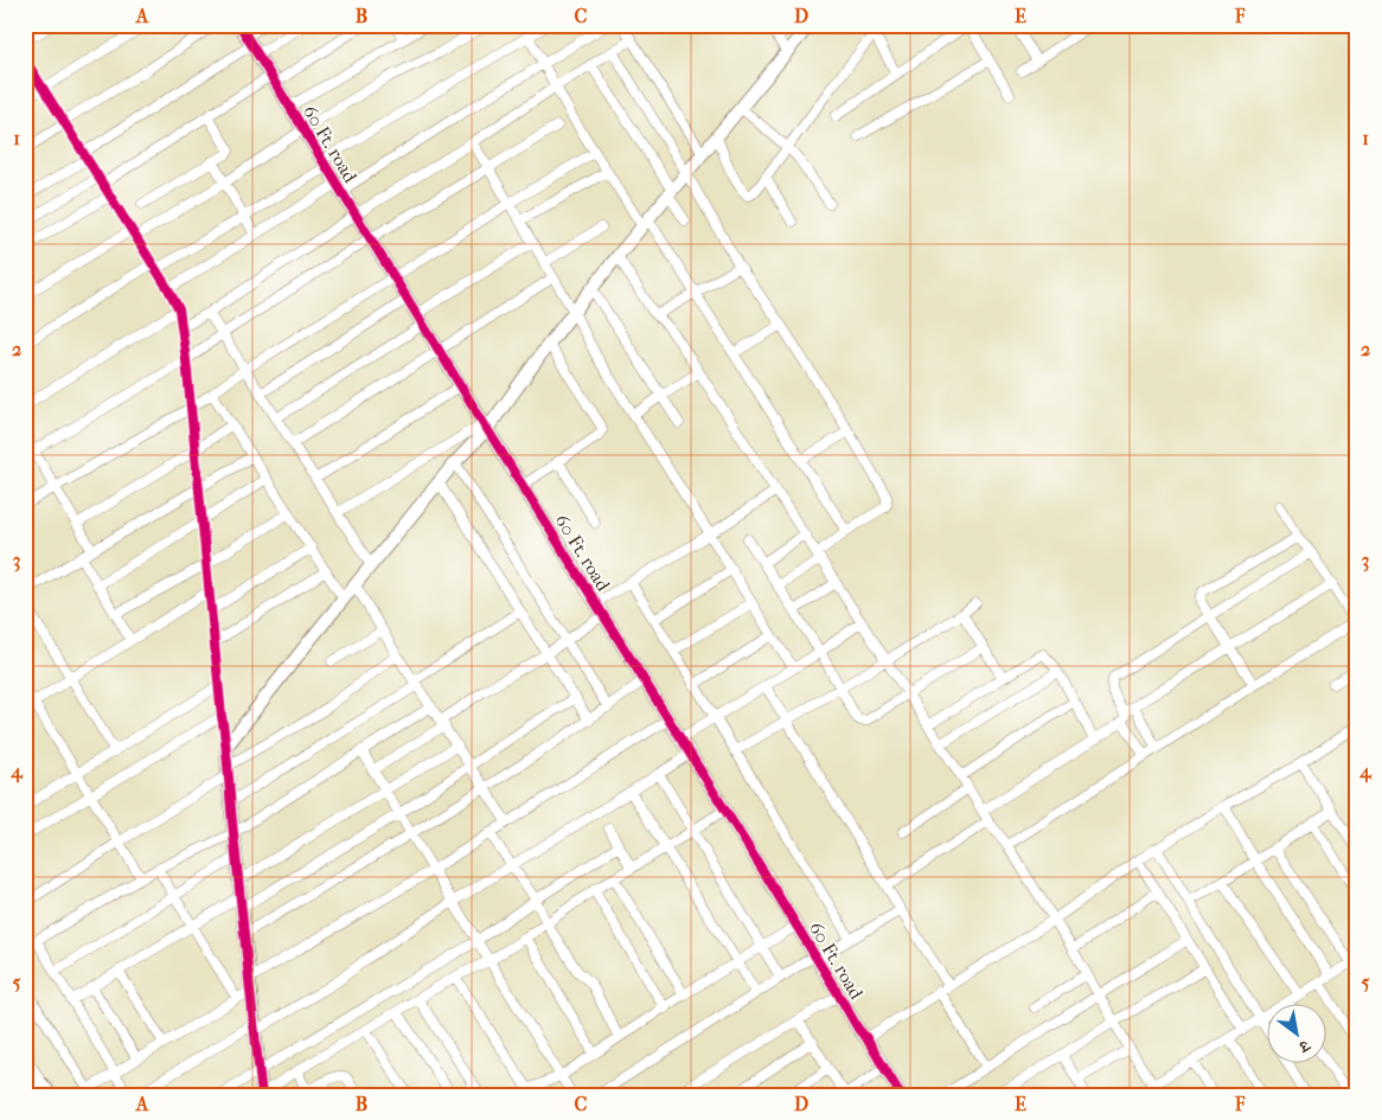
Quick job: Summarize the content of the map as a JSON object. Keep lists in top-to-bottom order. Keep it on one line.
{"streets":{"street":["60 Ft. road"]},"north":"bottom right","grid":{"columns":["A","B","C","D","E","F"],"rows":["1","2","3","4","5"]}}
